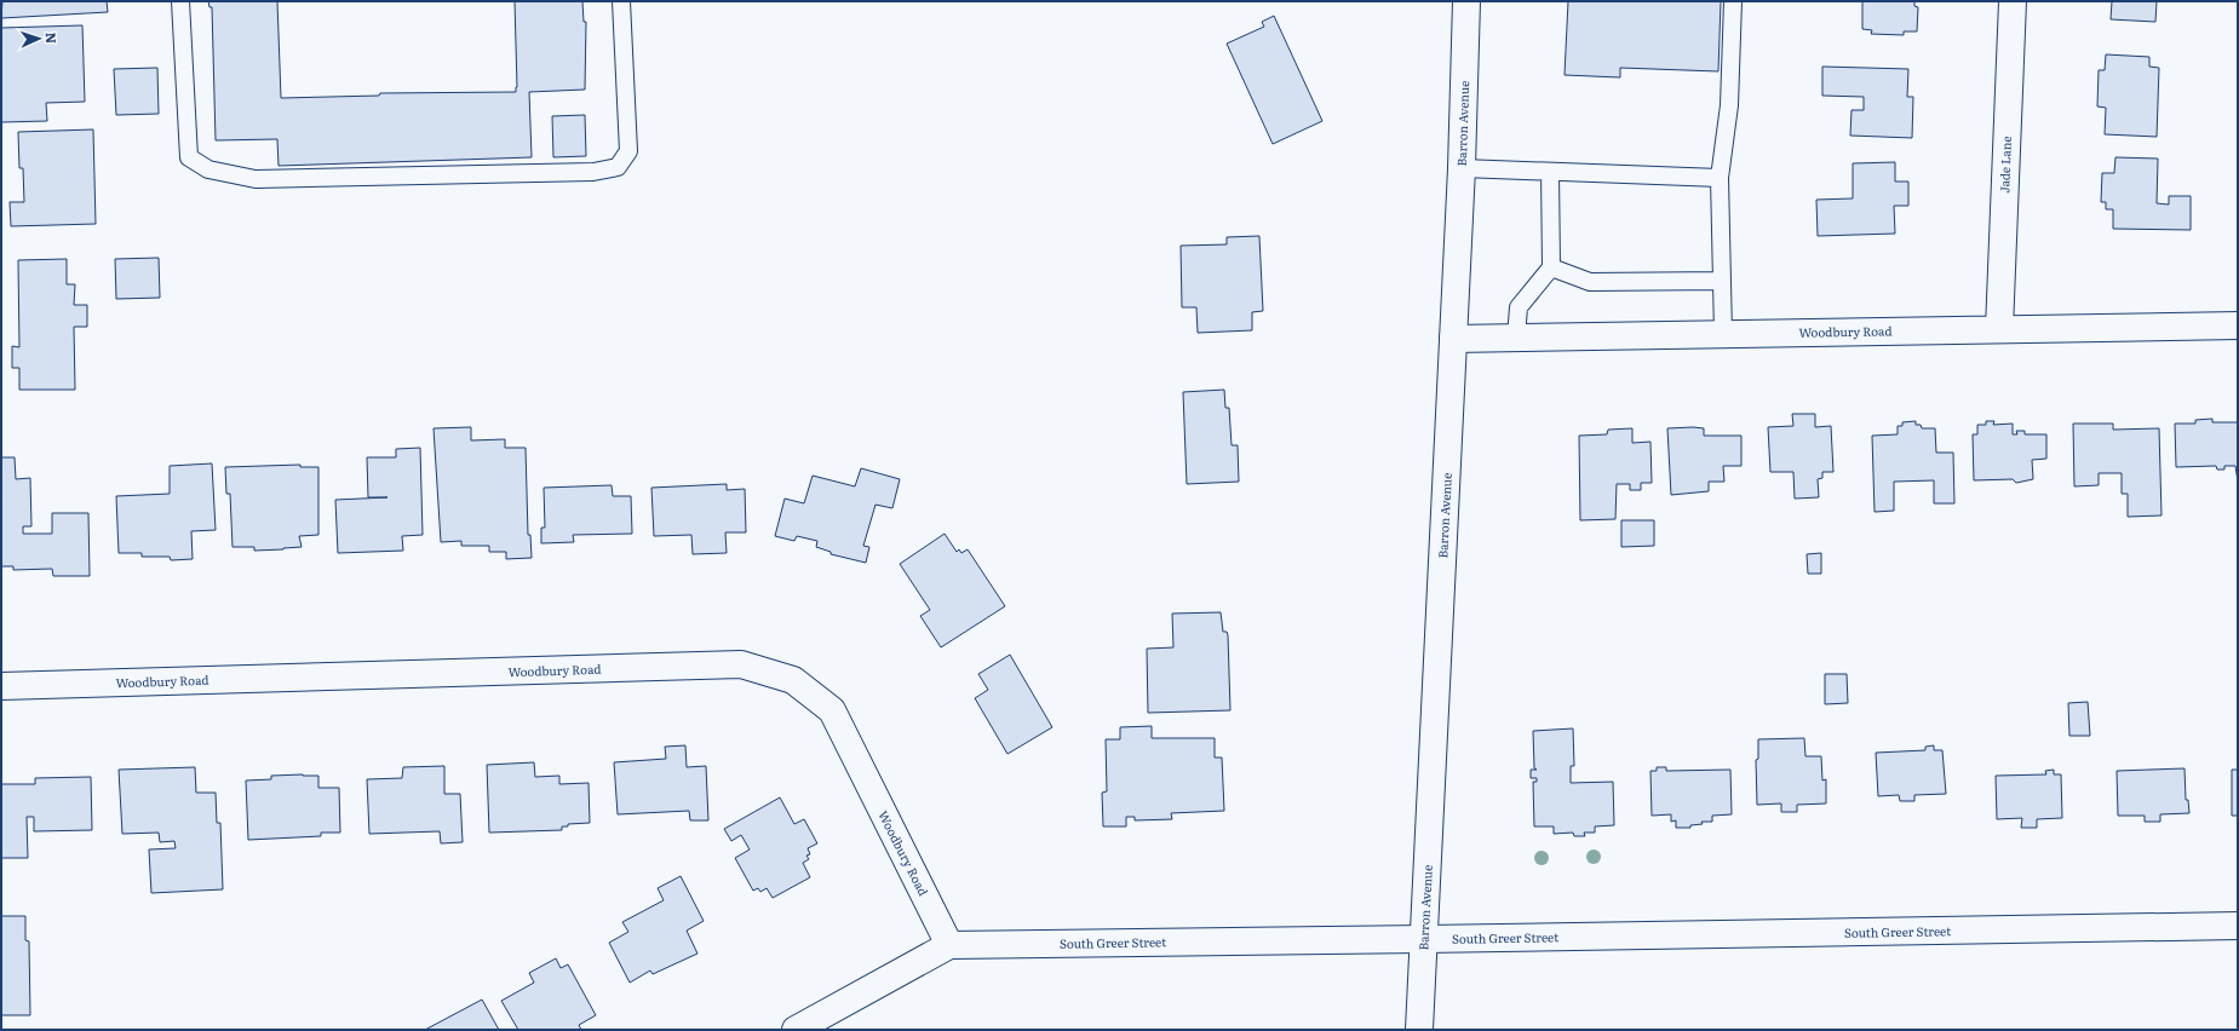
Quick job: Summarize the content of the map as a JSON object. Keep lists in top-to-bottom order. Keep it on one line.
{"streets":{"street":["Barron Avenue","Jade Lane","Woodbury Road","South Greer Street"]},"crossings":[["Barron Avenue","Woodbury Road"],["Barron Avenue","South Greer Street"],["Jade Lane","Woodbury Road"],["Woodbury Road","South Greer Street"]],"north":"right"}
